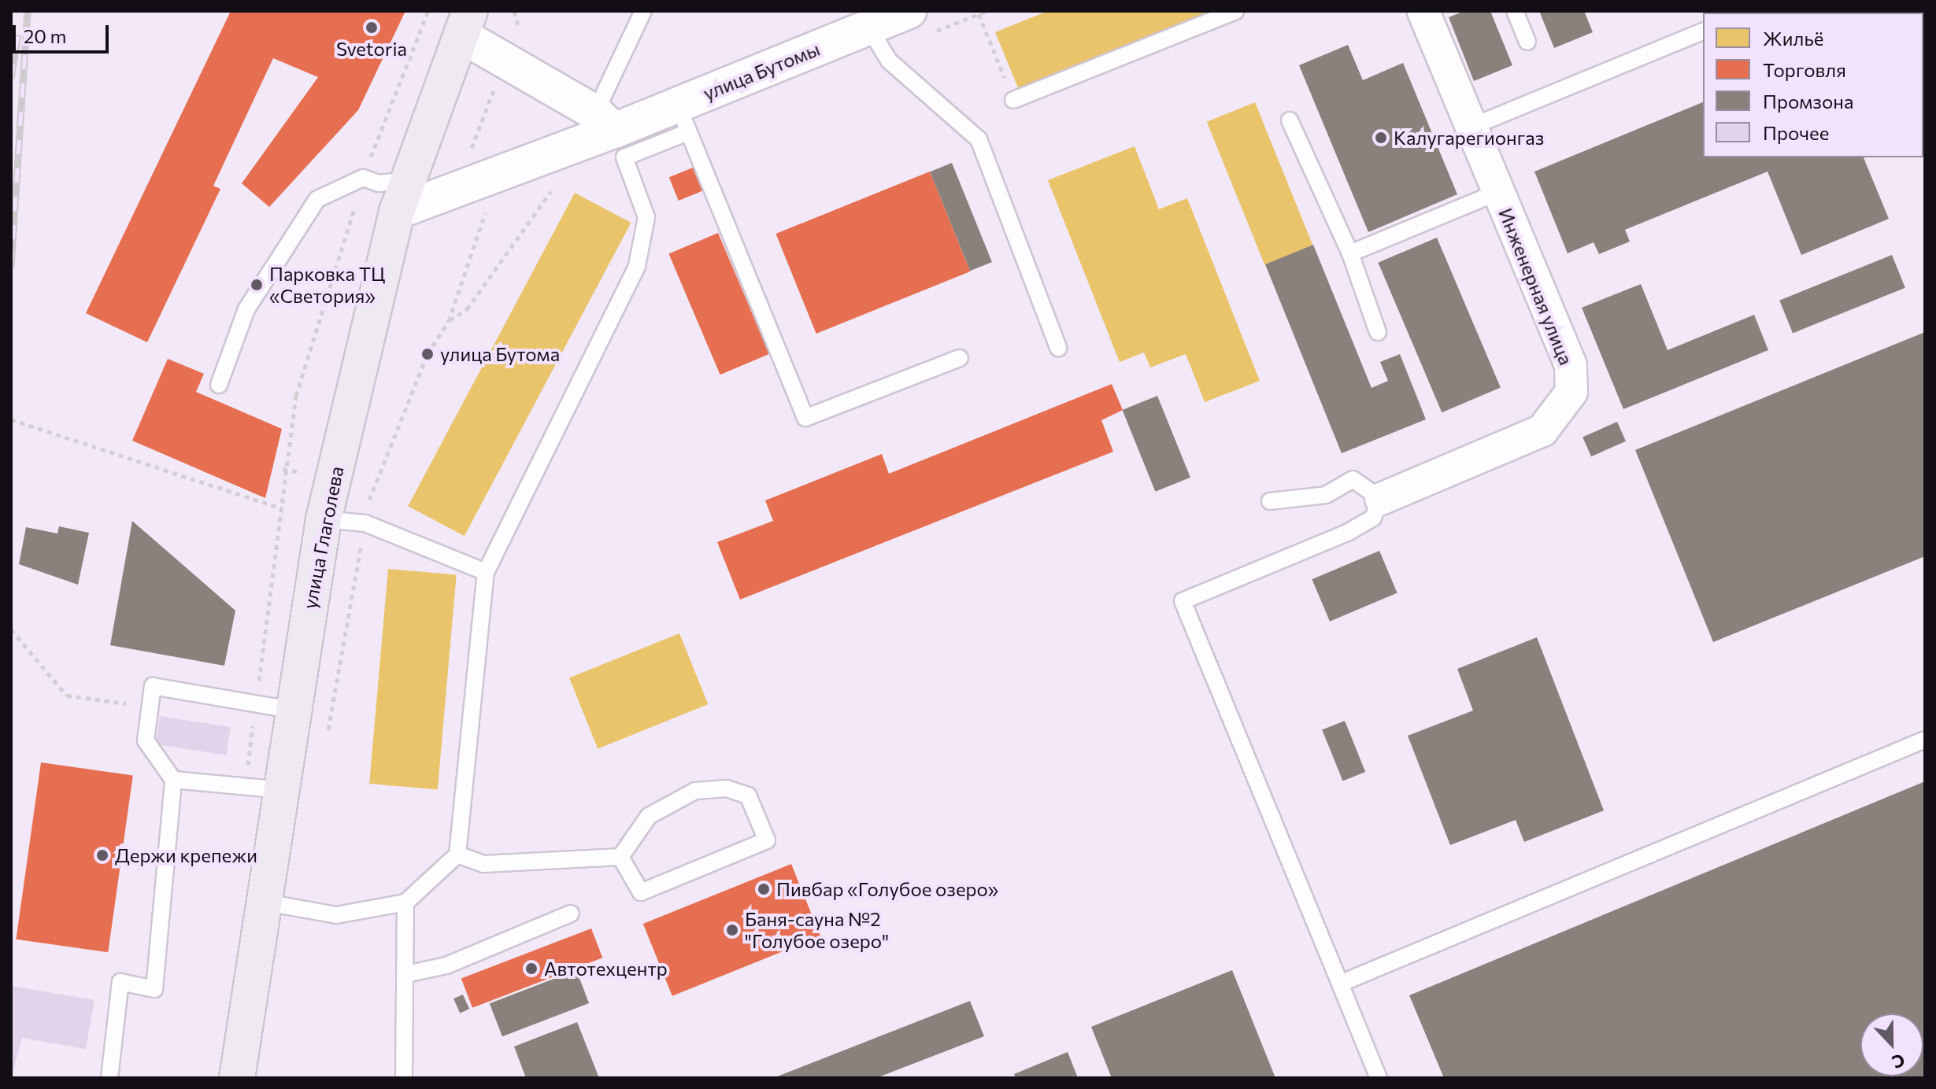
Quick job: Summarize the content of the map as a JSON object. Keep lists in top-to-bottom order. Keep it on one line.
{"streets":{"main road":["улица Глаголева"],"street":["улица Бутомы","Инженерная улица"]},"crossings":[["улица Бутомы","улица Глаголева"]],"places":["Svetoria","Калугарегионгаз","Парковка ТЦ «Светория»","улица Бутома","Держи крепежи","Пивбар «Голубое озеро»","Баня-сауна №2 \"Голубое озеро\"","Автотехцентр"],"legend":["Жильё","Торговля","Промзона","Прочее"],"scale_bar":"20 m","north":"bottom"}
